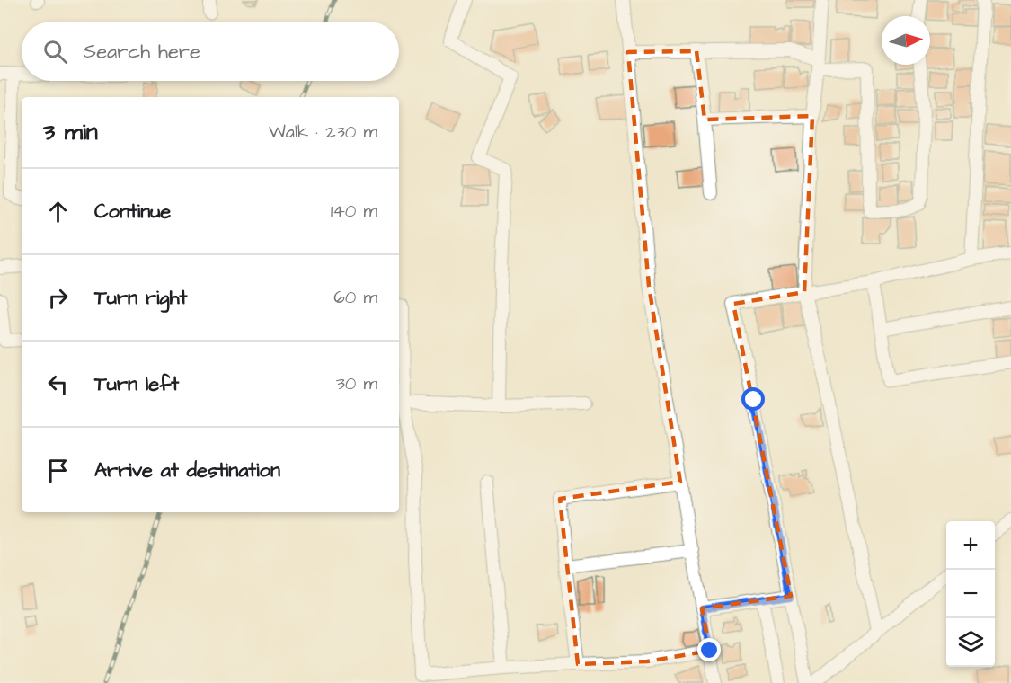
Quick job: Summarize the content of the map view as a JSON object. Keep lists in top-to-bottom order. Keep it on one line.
{"north":"right","page":{"search":"Search here","heading":["3 min","Walk · 230 m"],"list":[["Continue","140 m"],["Turn right","60 m"],["Turn left","30 m"],"Arrive at destination"],"map_buttons":["+","−"]}}
